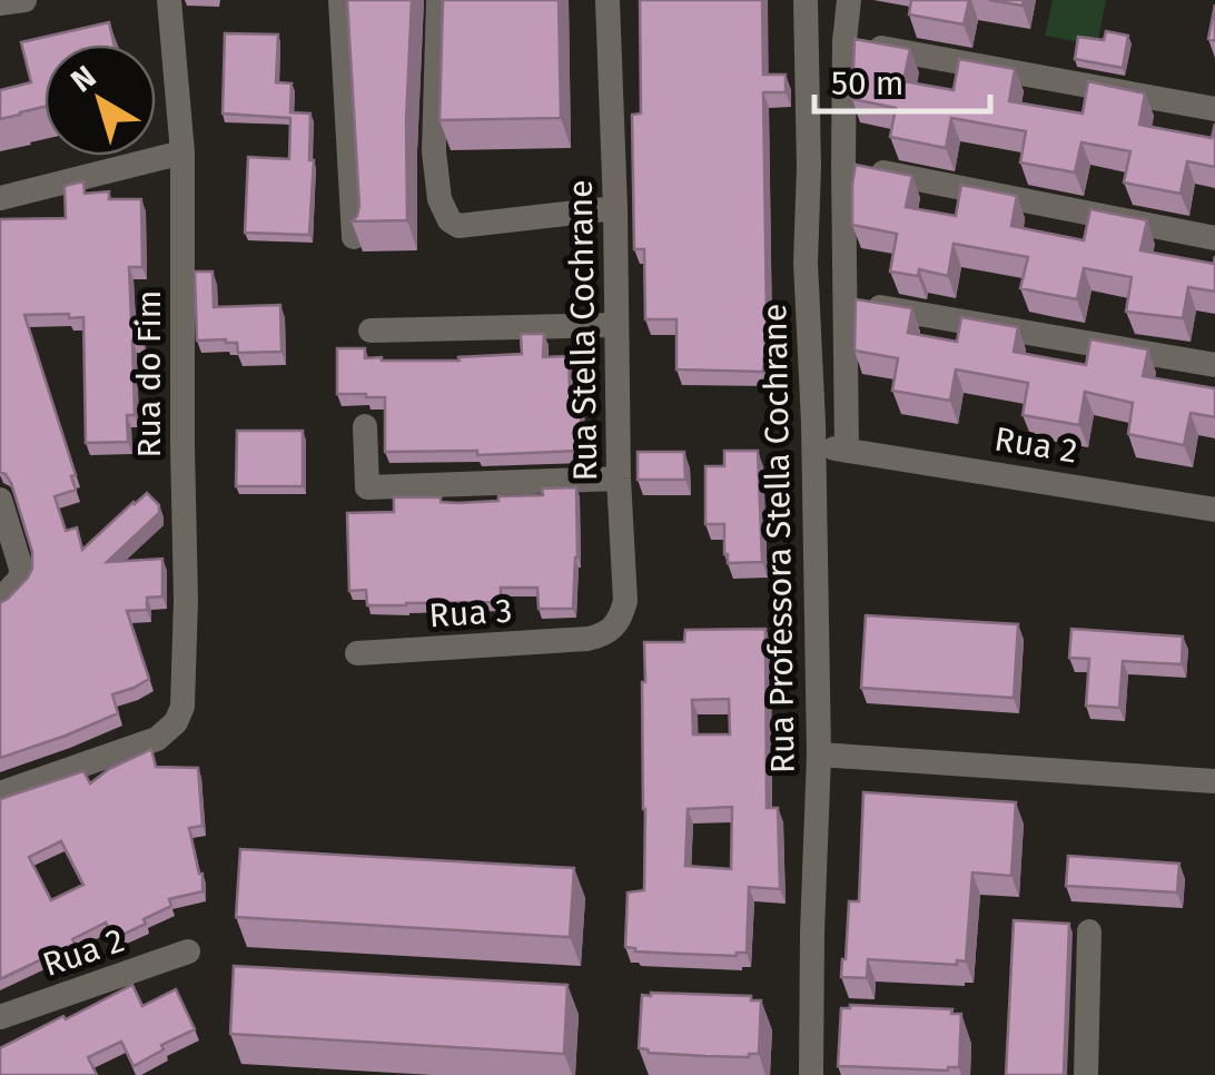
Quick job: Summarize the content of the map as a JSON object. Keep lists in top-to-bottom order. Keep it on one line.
{"streets":{"street":["Rua Stella Cochrane","Rua do Fim","Rua 2","Rua Professora Stella Cochrane","Rua 3"]},"crossings":[["Rua Stella Cochrane","Rua 3"],["Rua 2","Rua Professora Stella Cochrane"]],"scale_bar":"50 m","north":"top left"}
